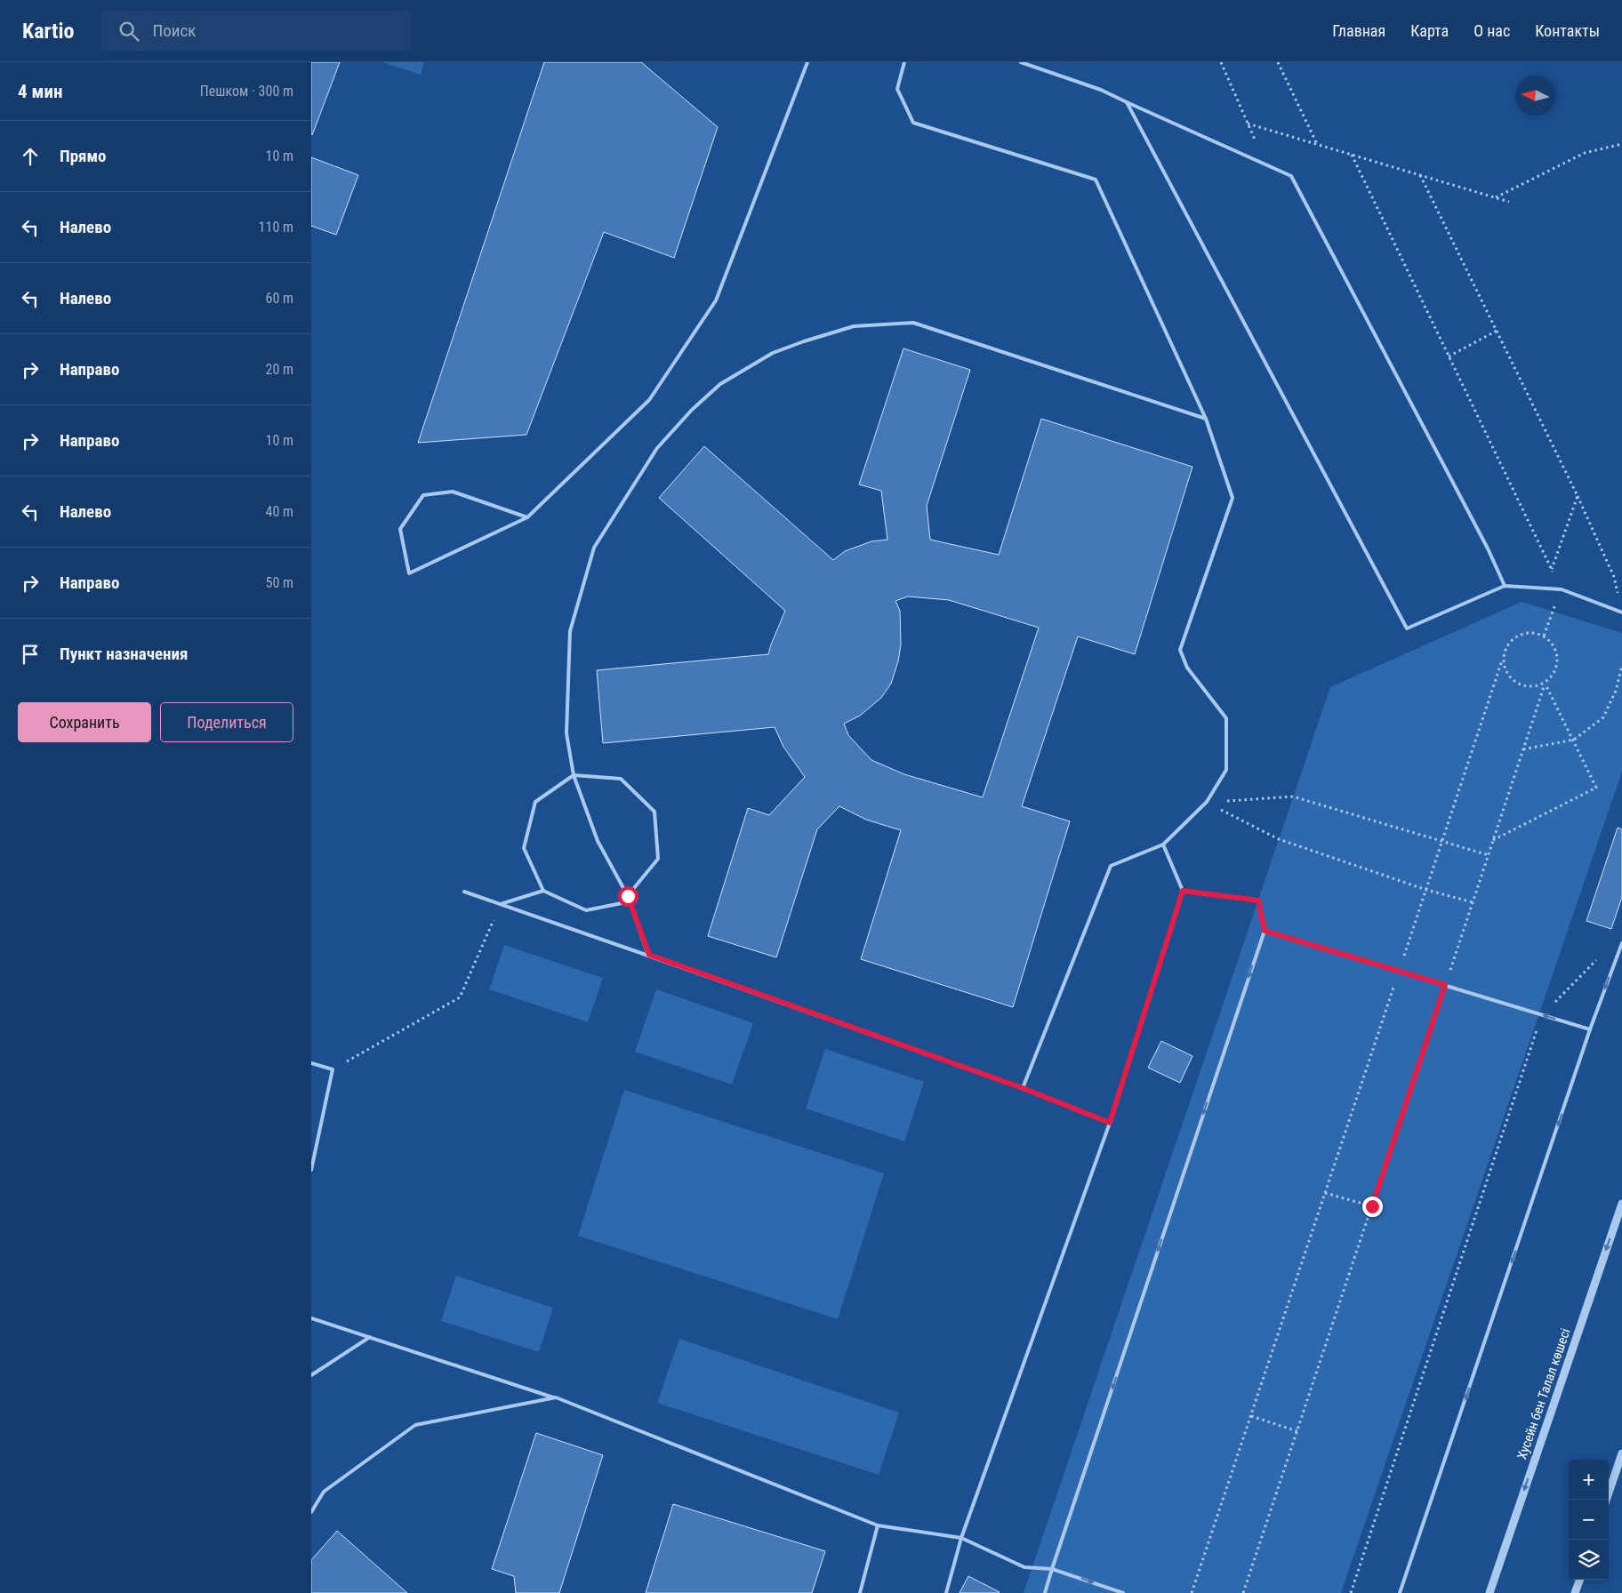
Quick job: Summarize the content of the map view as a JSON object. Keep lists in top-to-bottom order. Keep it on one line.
{"streets":{"street":["Хусейн бен Талал көшесі"]},"one_way":["Хусейн бен Талал көшесі"],"north":"left","page":{"header":"Kartio","search":"Поиск","nav":["Главная","Карта","О нас","Контакты"],"heading":["4 мин","Пешком · 300 m"],"list":[["Прямо","10 m"],["Налево","110 m"],["Налево","60 m"],["Направо","20 m"],["Направо","10 m"],["Налево","40 m"],["Направо","50 m"],"Пункт назначения"],"buttons":["Сохранить","Поделиться"],"map_buttons":["+","−"]}}
